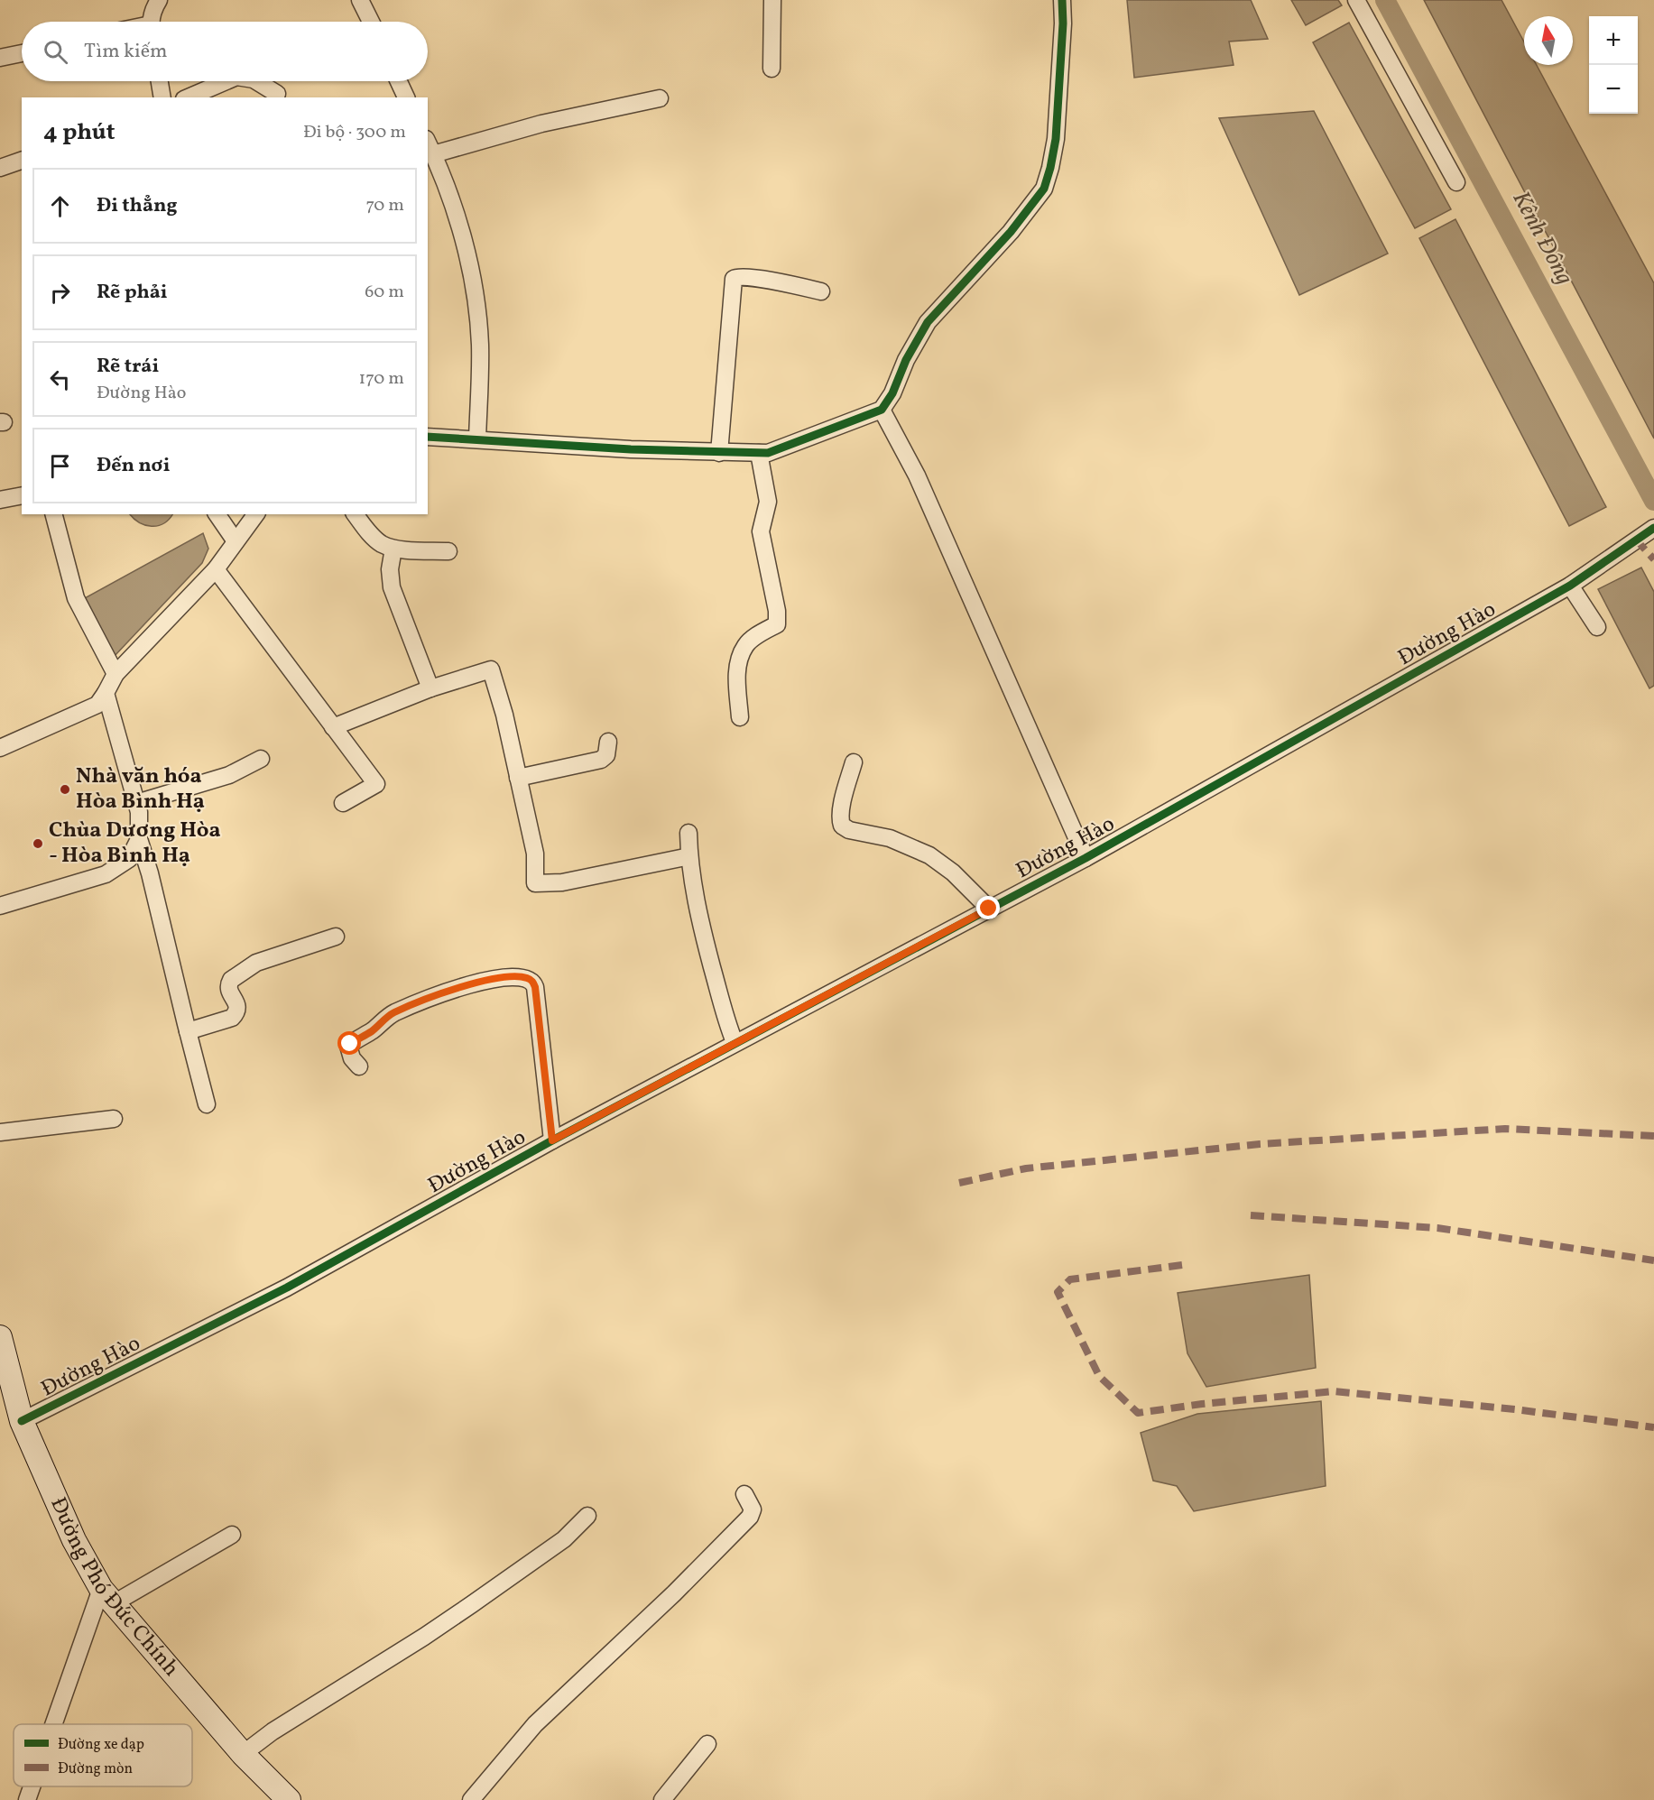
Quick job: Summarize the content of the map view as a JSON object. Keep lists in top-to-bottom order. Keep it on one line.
{"streets":{"main road":["Đường Phó Đức Chính"],"street":["Đường Hào"]},"crossings":[["Đường Hào","Đường Phó Đức Chính"]],"water":["Kênh Đông"],"places":["Nhà văn hóa Hòa Bình Hạ","Chùa Dương Hòa - Hòa Bình Hạ"],"legend":["Đường xe đạp","Đường mòn"],"north":"top","page":{"map_buttons":["+","−"],"search":"Tìm kiếm","heading":["4 phút","Đi bộ · 300 m"],"list":[["Đi thẳng","70 m"],["Rẽ phải","60 m"],["Rẽ trái","Đường Hào","170 m"],"Đến nơi"]}}
